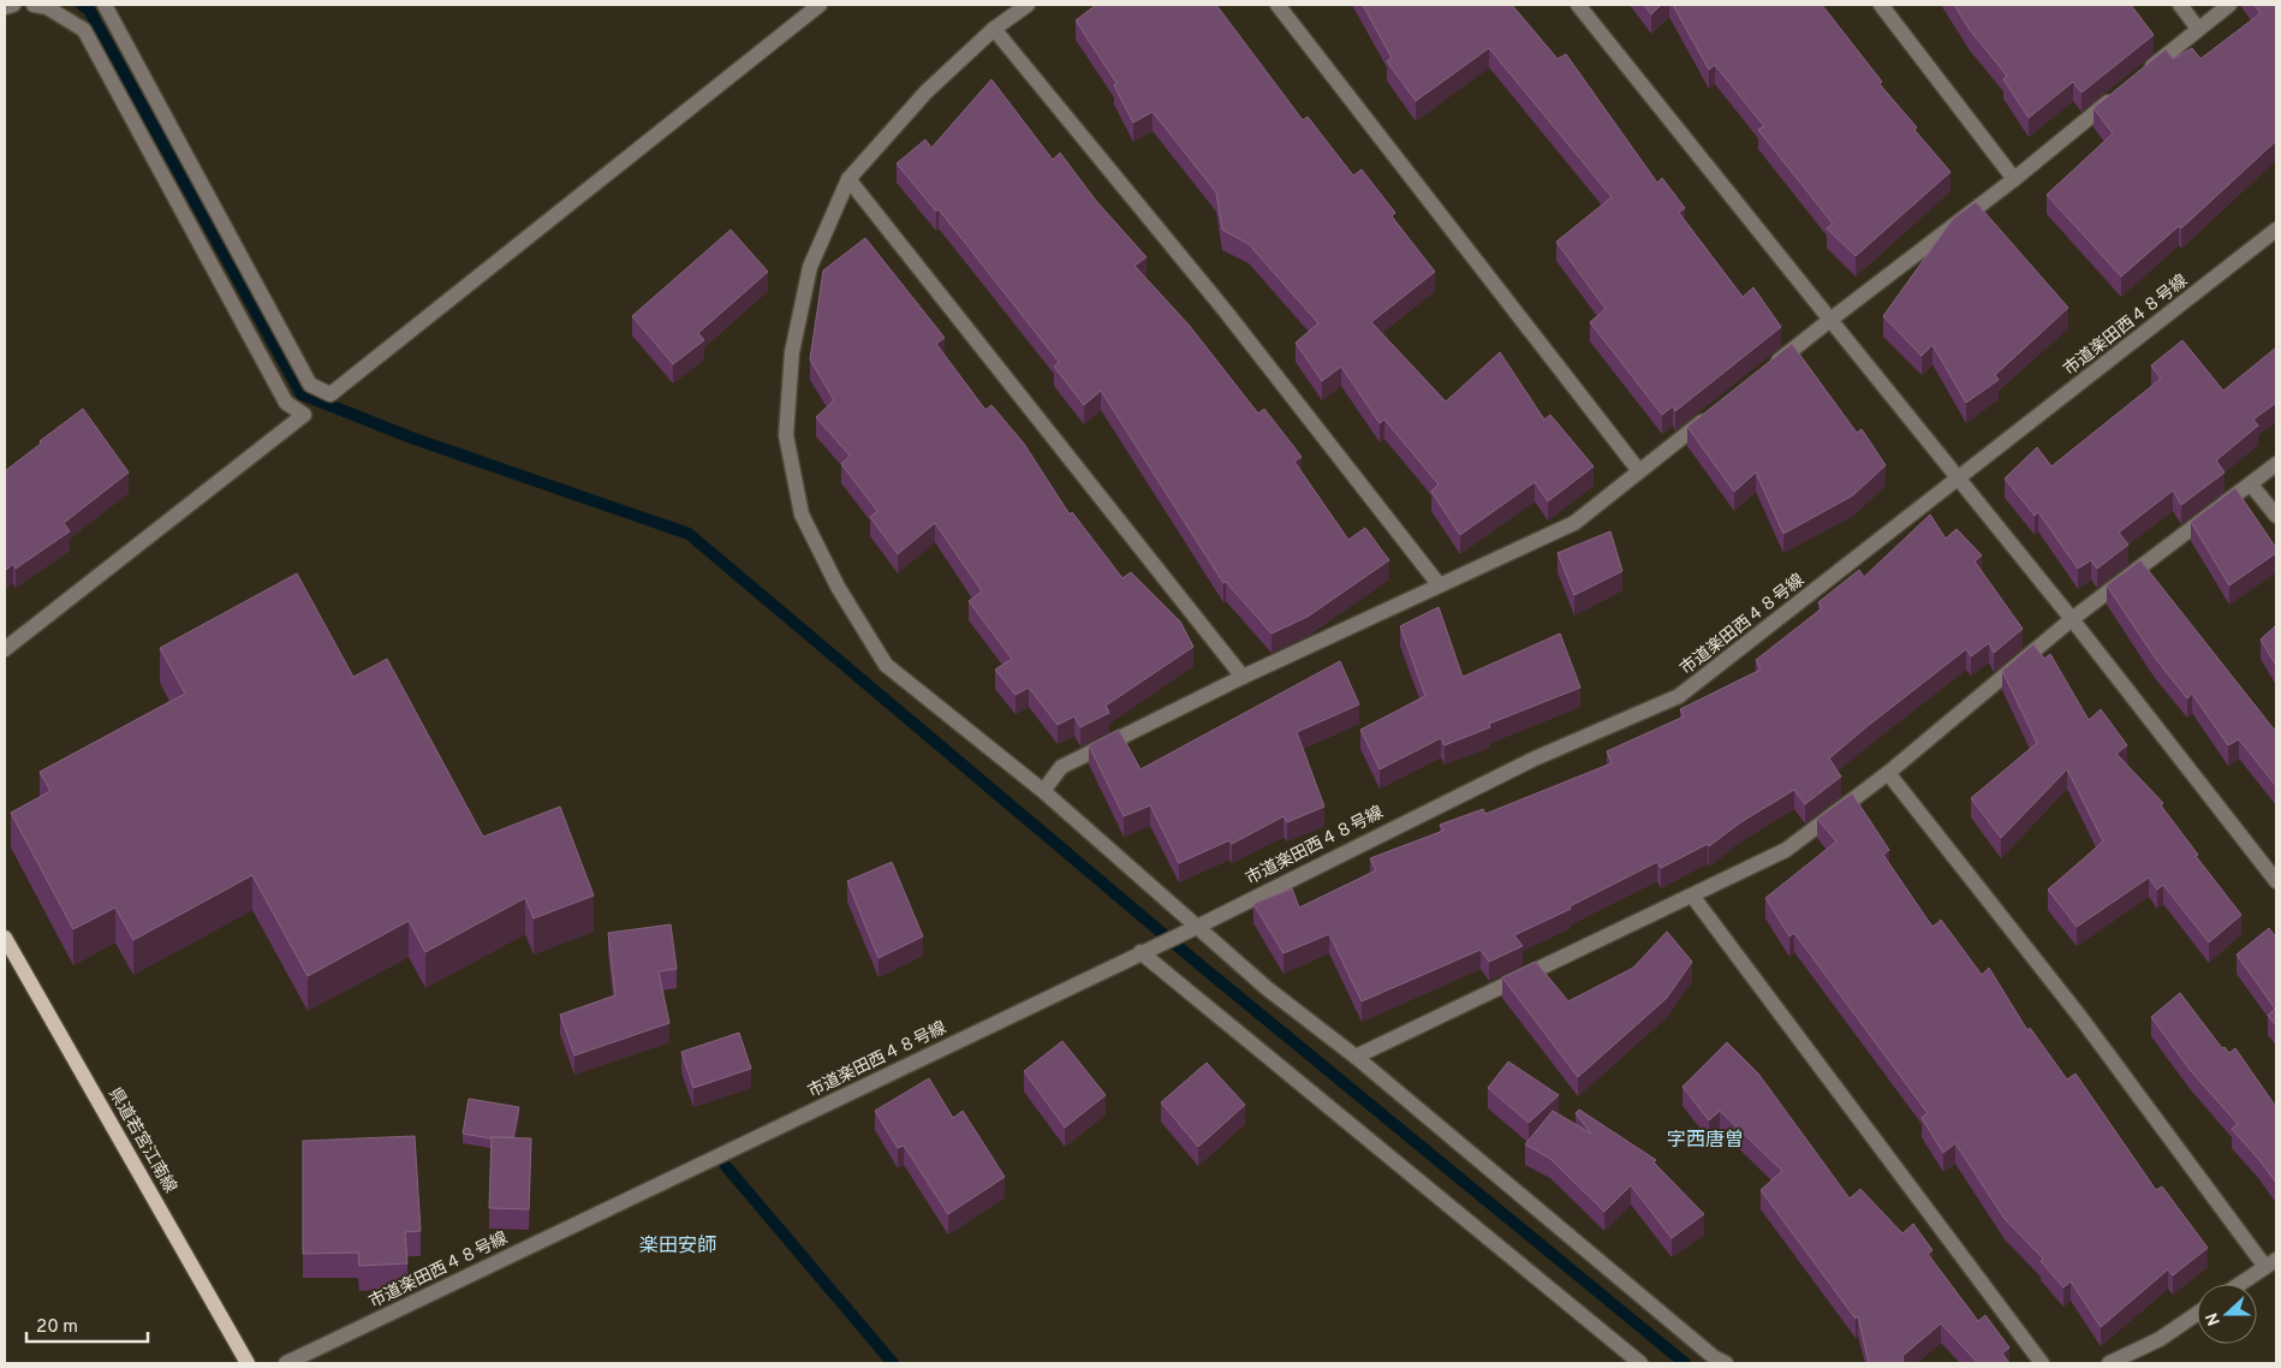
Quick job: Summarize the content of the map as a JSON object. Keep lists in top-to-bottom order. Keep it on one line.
{"streets":{"main road":["県道若宮江南線"],"street":["市道楽田西４８号線"]},"districts":["字西唐曽","楽田安師"],"scale_bar":"20 m","north":"left"}
